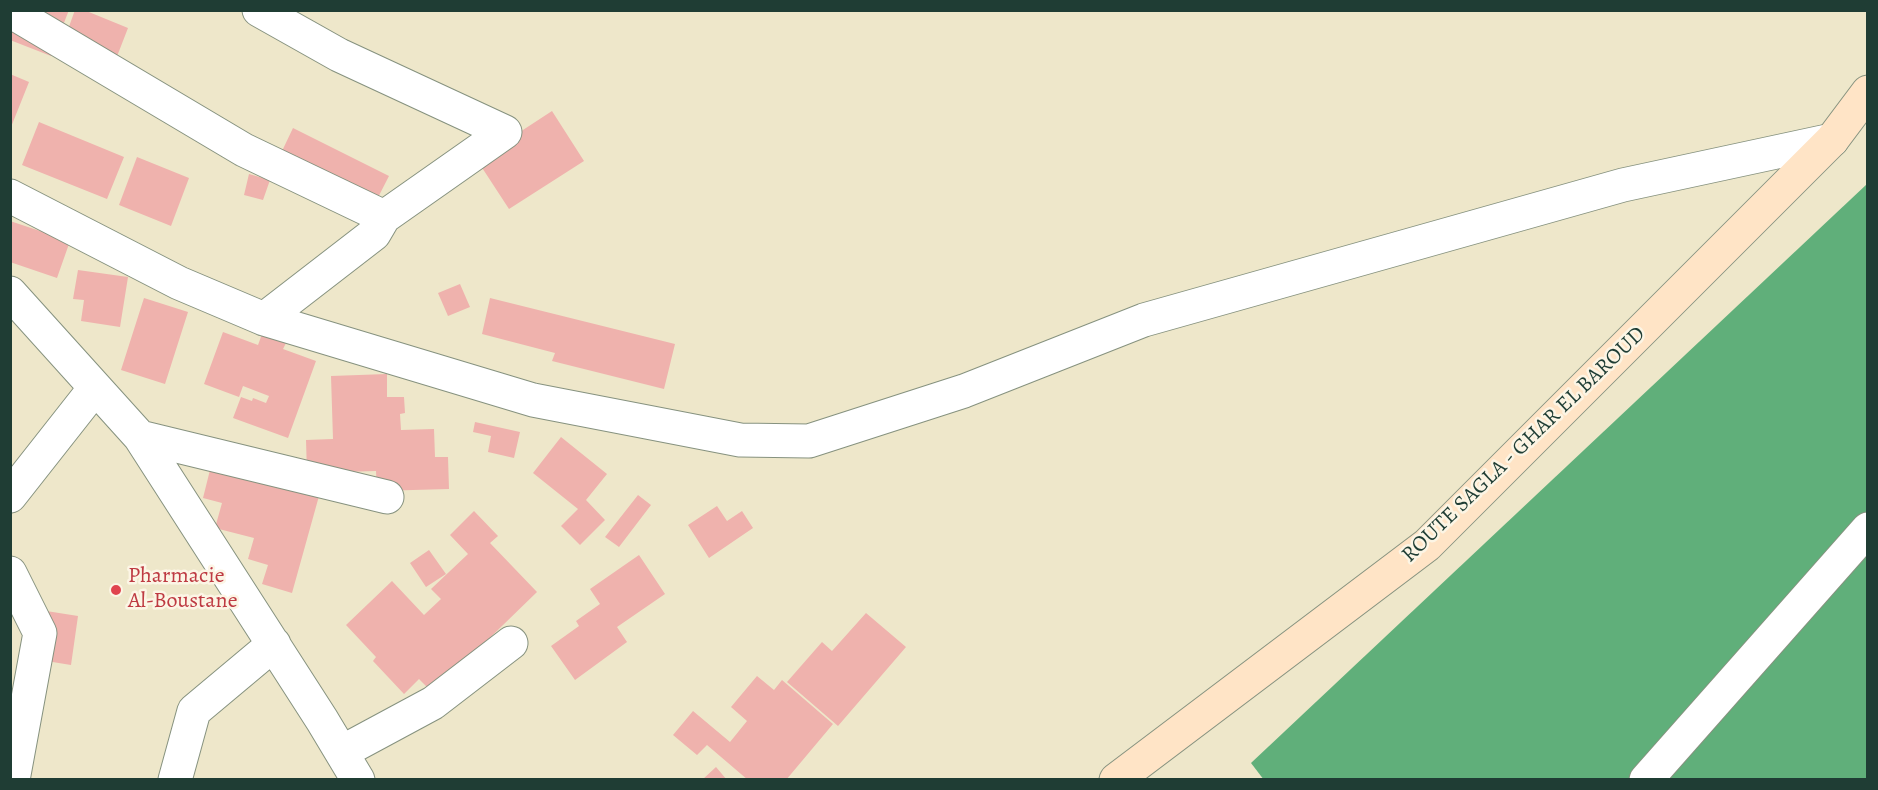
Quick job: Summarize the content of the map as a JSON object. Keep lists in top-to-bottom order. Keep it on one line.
{"streets":{"main road":["ROUTE SAGLA - GHAR EL BAROUD"]},"places":["Pharmacie Al-Boustane"]}
